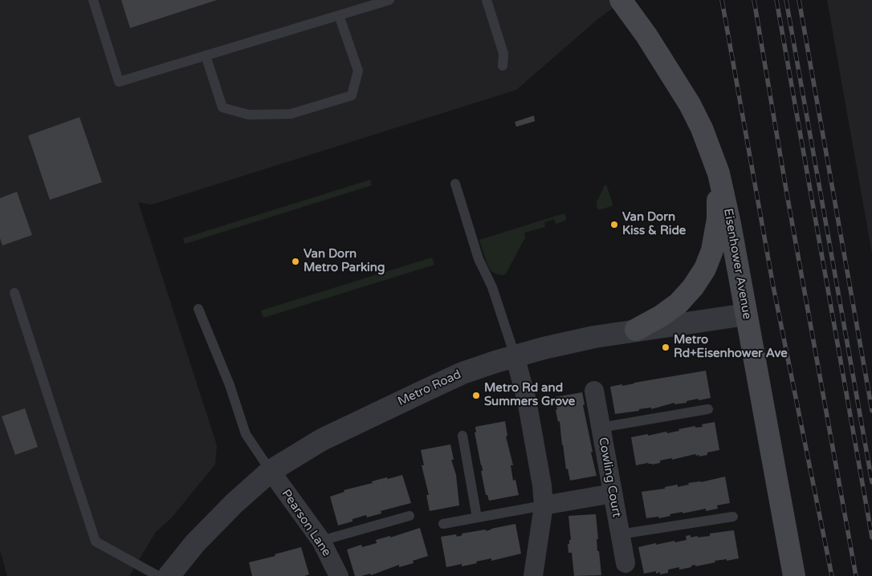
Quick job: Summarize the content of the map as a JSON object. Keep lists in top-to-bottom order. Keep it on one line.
{"streets":{"main road":["Eisenhower Avenue"],"street":["Metro Road","Cowling Court","Pearson Lane"]},"crossings":[["Eisenhower Avenue","Metro Road"],["Metro Road","Pearson Lane"]],"places":["Van Dorn Kiss & Ride","Van Dorn Metro Parking","Metro Rd+Eisenhower Ave","Metro Rd and Summers Grove"]}
